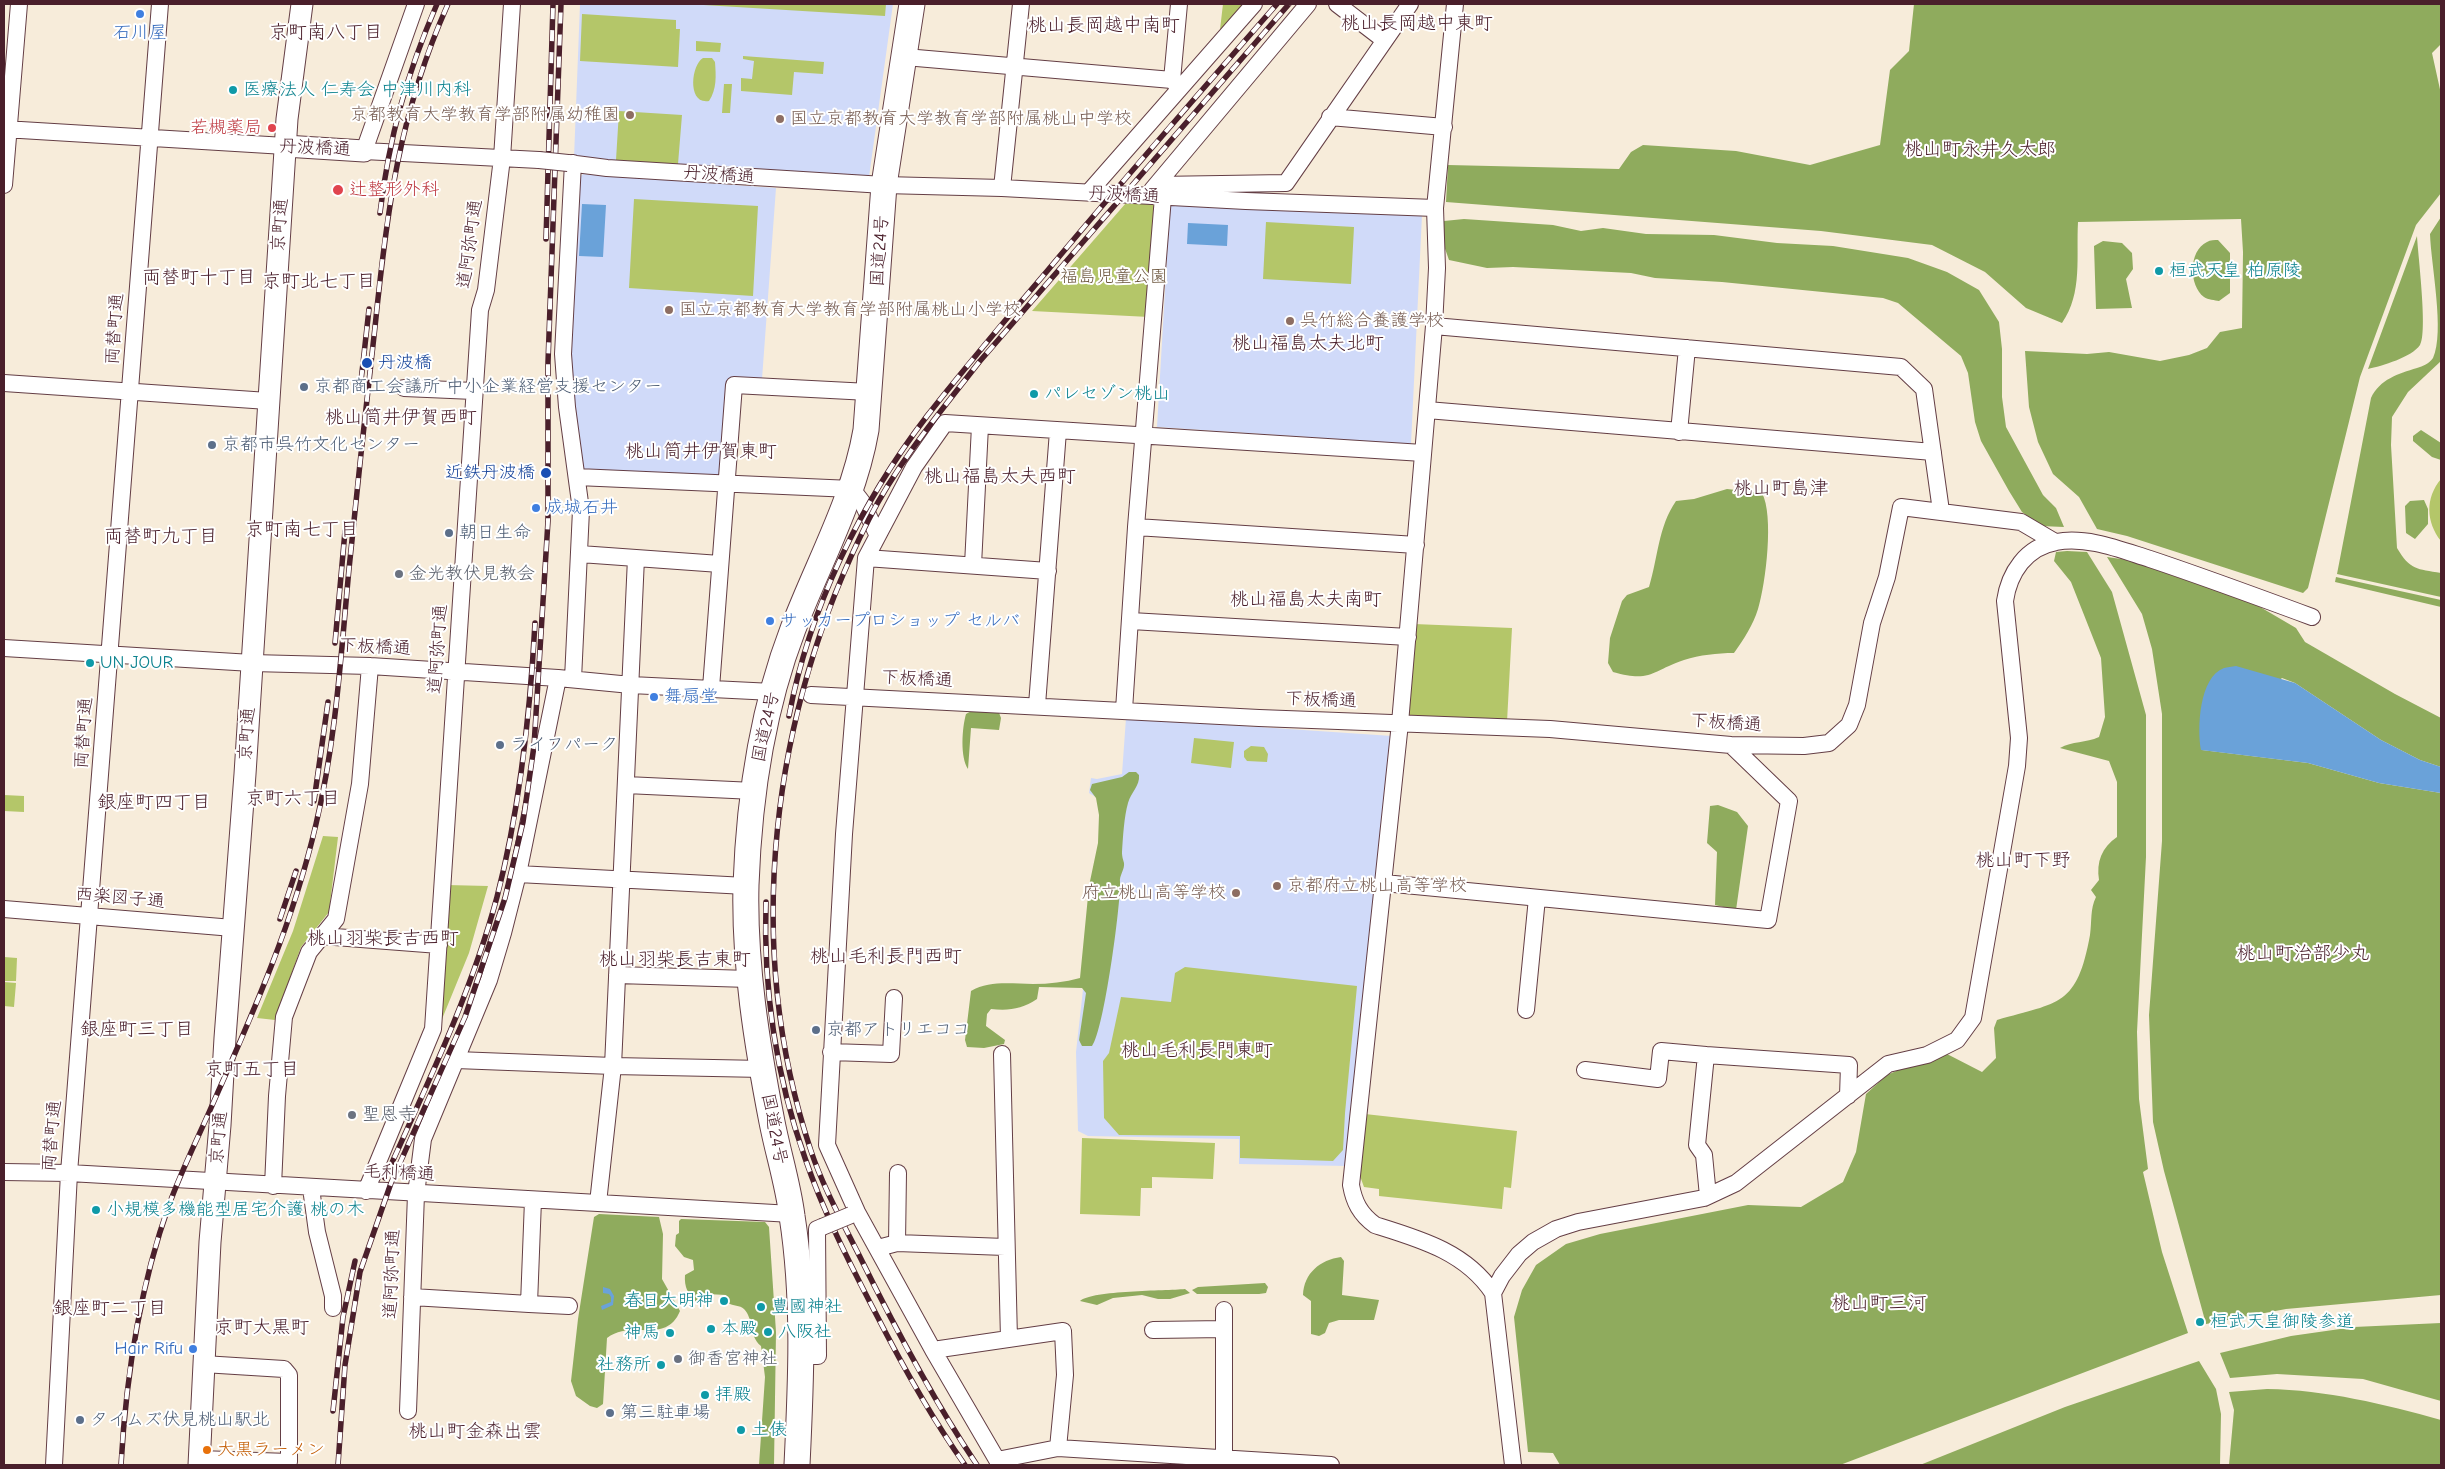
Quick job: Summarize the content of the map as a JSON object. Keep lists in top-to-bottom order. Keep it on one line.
{"streets":{"highway":["国道24号"],"main road":["丹波橋通","京町通"],"street":["道阿弥町通","両替町通","下板橋通","西楽図子通","毛利橋通"]},"crossings":[["丹波橋通","京町通"],["丹波橋通","道阿弥町通"],["丹波橋通","国道24号"],["丹波橋通","両替町通"],["京町通","下板橋通"],["京町通","西楽図子通"],["京町通","毛利橋通"],["道阿弥町通","下板橋通"],["道阿弥町通","毛利橋通"],["国道24号","下板橋通"],["国道24号","毛利橋通"],["両替町通","下板橋通"],["両替町通","西楽図子通"],["両替町通","毛利橋通"]],"districts":["桃山長岡越中東町","桃山長岡越中南町","京町南八丁目","桃山町永井久太郎","両替町十丁目","京町北七丁目","桃山福島太夫北町","桃山筒井伊賀西町","桃山筒井伊賀東町","桃山福島太夫西町","桃山町島津","京町南七丁目","両替町九丁目","桃山福島太夫南町","京町六丁目","銀座町四丁目","桃山町下野","桃山羽柴長吉西町","桃山町治部少丸","桃山毛利長門西町","桃山羽柴長吉東町","銀座町三丁目","桃山毛利長門東町","京町五丁目","桃山町三河","銀座町二丁目","京町大黒町","桃山町金森出雲"],"parks":["福島児童公園"],"places":["石川屋","医療法人 仁寿会 中津川内科","京都教育大学教育学部附属幼稚園","国立京都教育大学教育学部附属桃山中学校","若槻薬局","辻整形外科","桓武天皇 柏原陵","国立京都教育大学教育学部附属桃山小学校","呉竹総合養護学校","丹波橋","京都商工会議所 中小企業経営支援センター","パレセゾン桃山","京都市呉竹文化センター","近鉄丹波橋","成城石井","朝日生命","金光教伏見教会","サッカープロショップ セルバ","UN JOUR","舞扇堂","ライフパーク","京都府立桃山高等学校","府立桃山高等学校","京都アトリエココ","聖恩寺","小規模多機能型居宅介護 桃の木","春日大明神","豊國神社","桓武天皇御陵参道","本殿","八阪社","神馬","Hair Rifu","御香宮神社","社務所","拝殿","第三駐車場","タイムズ伏見桃山駅北","土俵","大黒ラーメン"]}
